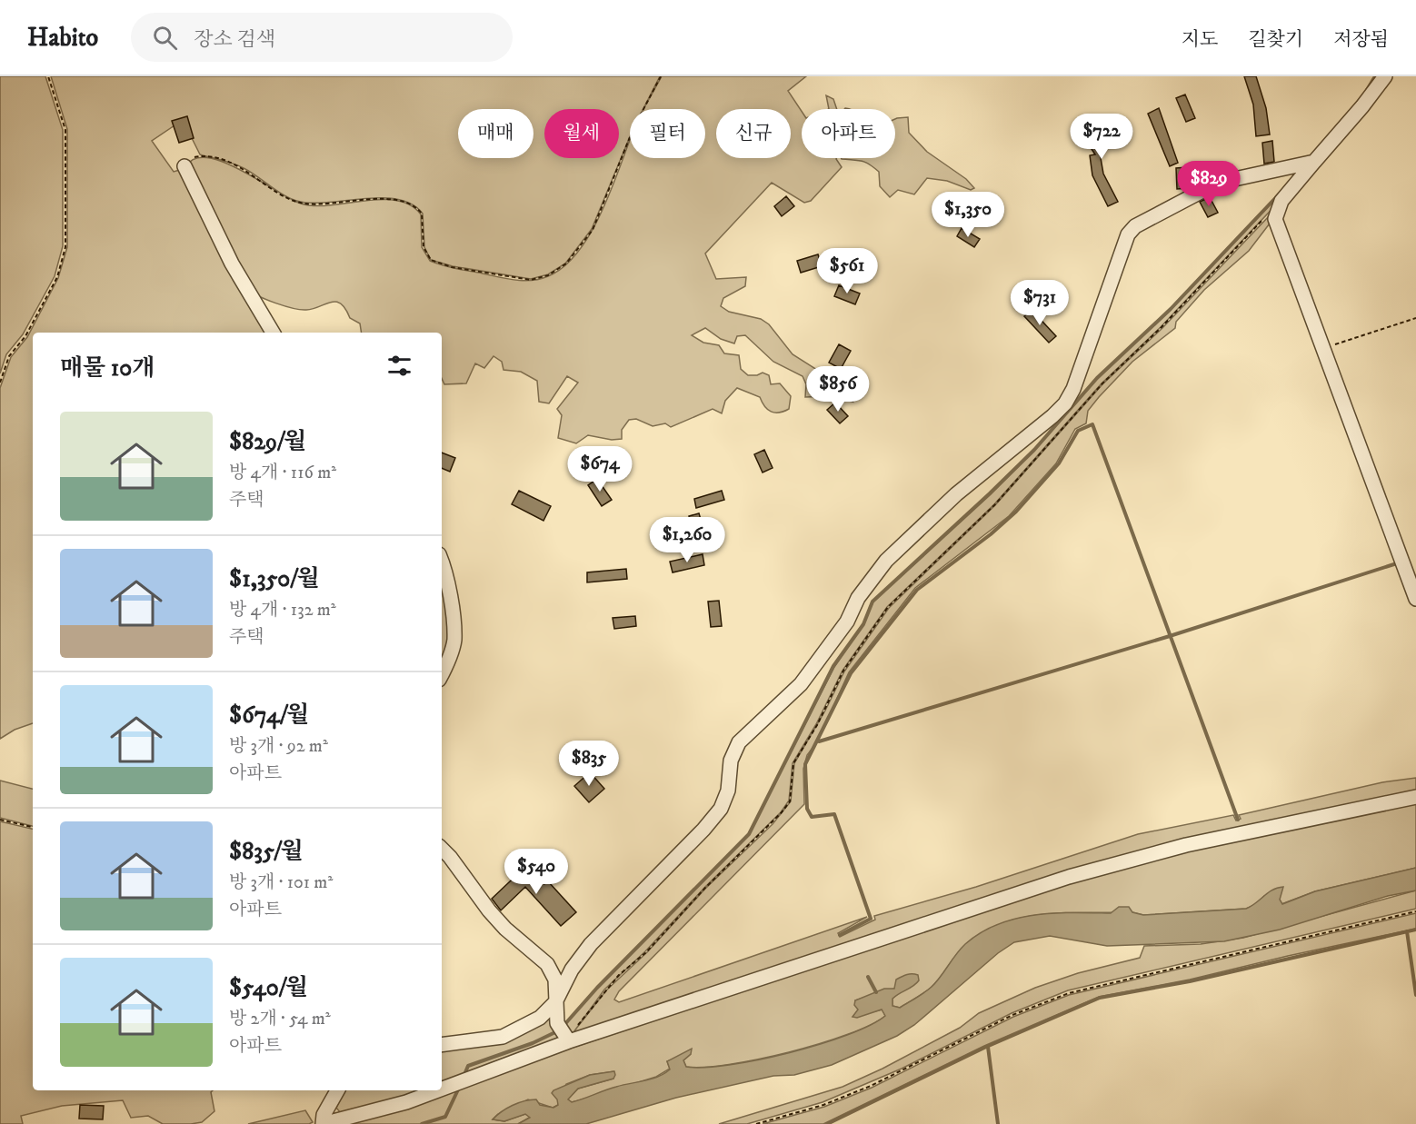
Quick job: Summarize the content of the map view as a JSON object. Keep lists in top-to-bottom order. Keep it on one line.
{"page":{"header":"Habito","search":"장소 검색","nav":["지도","길찾기","저장됨"],"chip":["매매","월세","필터","신규","아파트"],"price":["$722","$829","$1,350","$561","$731","$856","$674","$1,260","$835","$540"],"heading":"매물 10개","list":[{"name":"$829/월","note":"방 4개 · 116 m² · 주택"},{"name":"$1,350/월","note":"방 4개 · 132 m² · 주택"},{"name":"$674/월","note":"방 3개 · 92 m² · 아파트"},{"name":"$835/월","note":"방 3개 · 101 m² · 아파트"},{"name":"$540/월","note":"방 2개 · 54 m² · 아파트"}]}}
